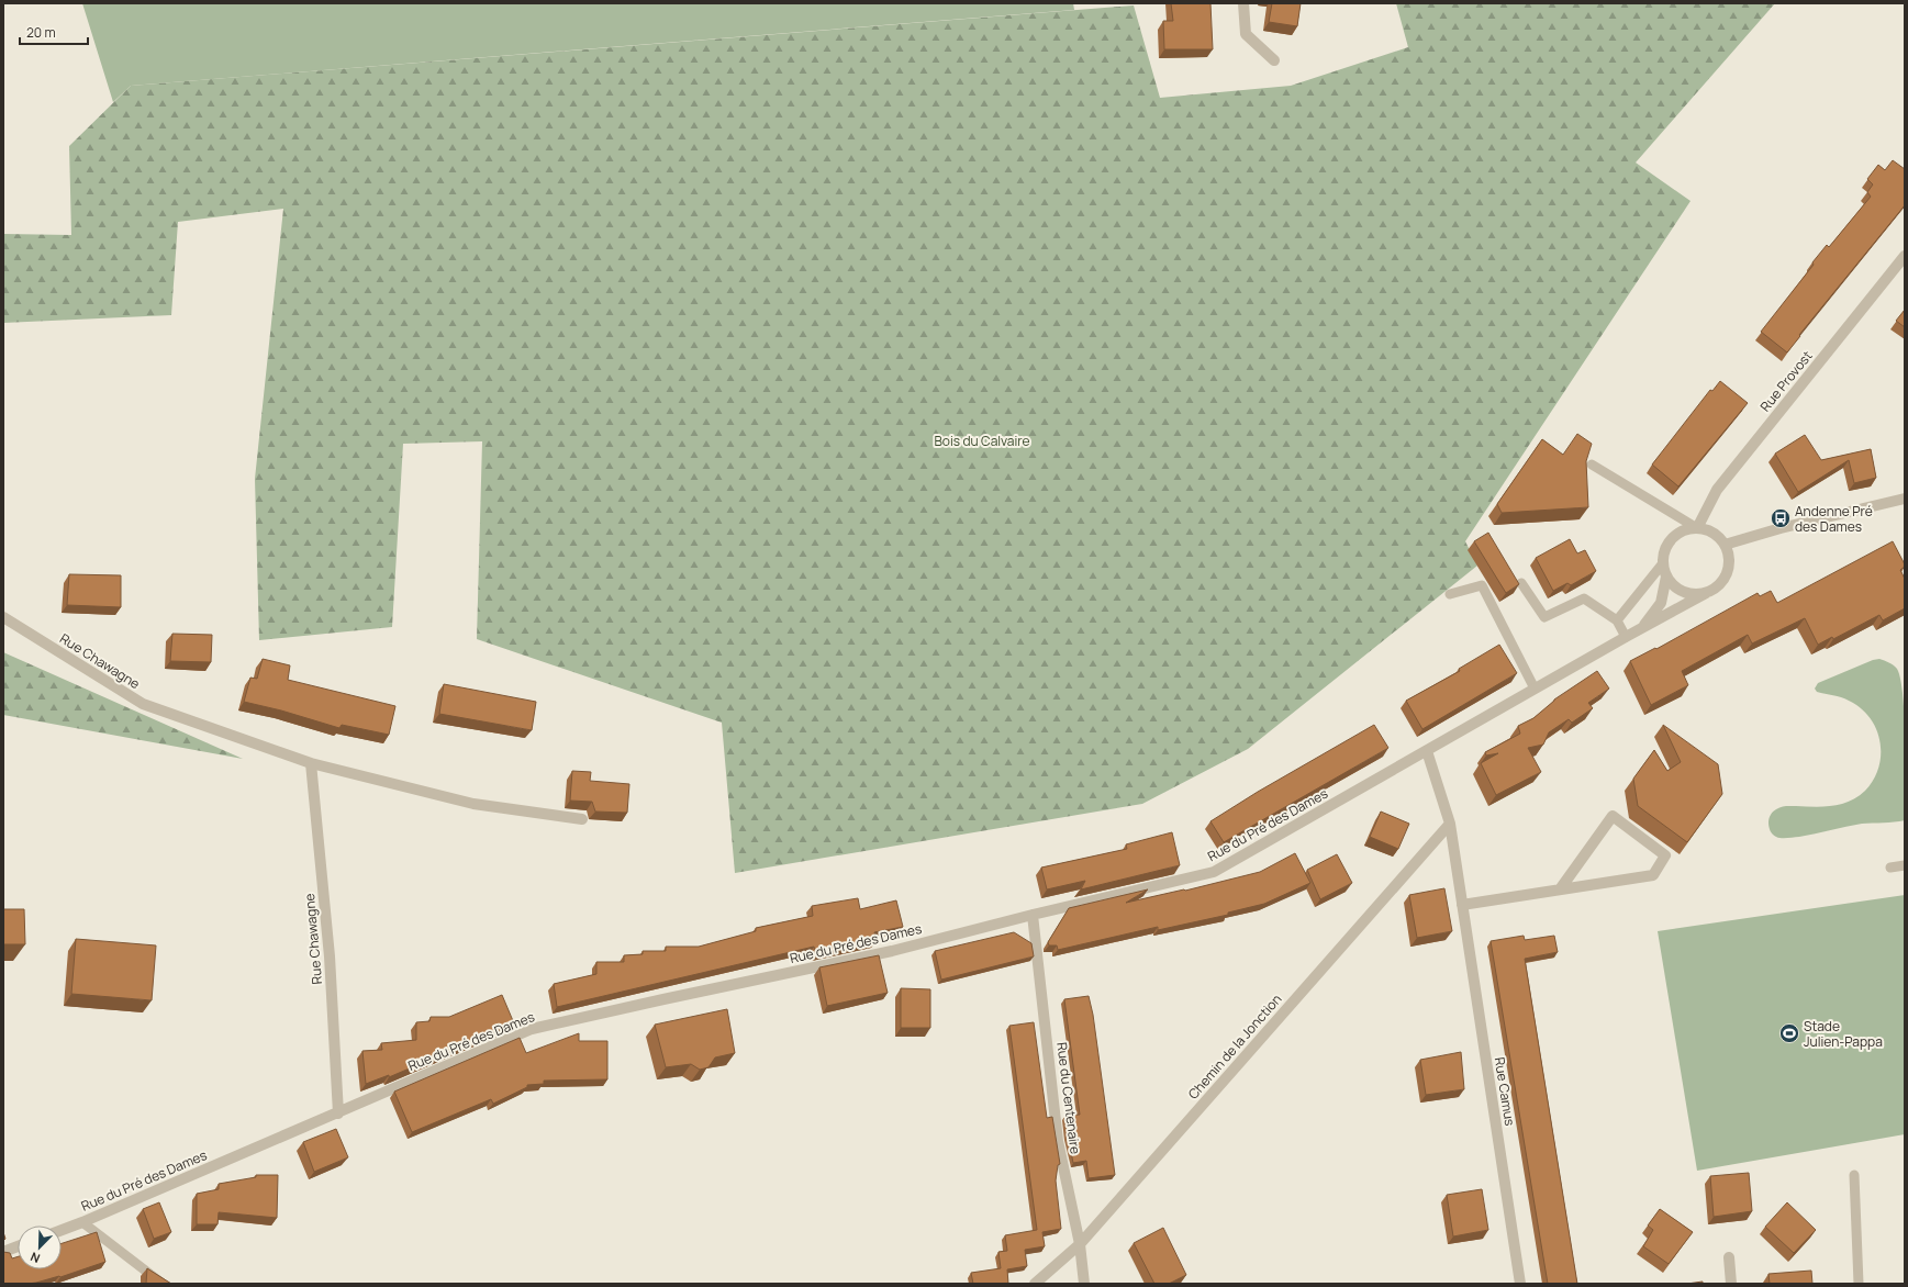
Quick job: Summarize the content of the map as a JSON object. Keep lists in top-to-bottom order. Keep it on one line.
{"streets":{"street":["Rue Provost","Rue Chawagne","Rue du Pré des Dames","Chemin de la Jonction","Rue Camus","Rue du Centenaire"]},"crossings":[["Rue Provost","Rue du Pré des Dames"],["Rue Chawagne","Rue du Pré des Dames"],["Rue du Pré des Dames","Rue Camus"],["Rue du Pré des Dames","Rue du Centenaire"],["Chemin de la Jonction","Rue Camus"],["Chemin de la Jonction","Rue du Centenaire"]],"parks":["Bois du Calvaire"],"places":{"bus stop":["Andenne Pré des Dames"],"sports":["Stade Julien-Pappa"]},"scale_bar":"20 m","north":"bottom left"}
